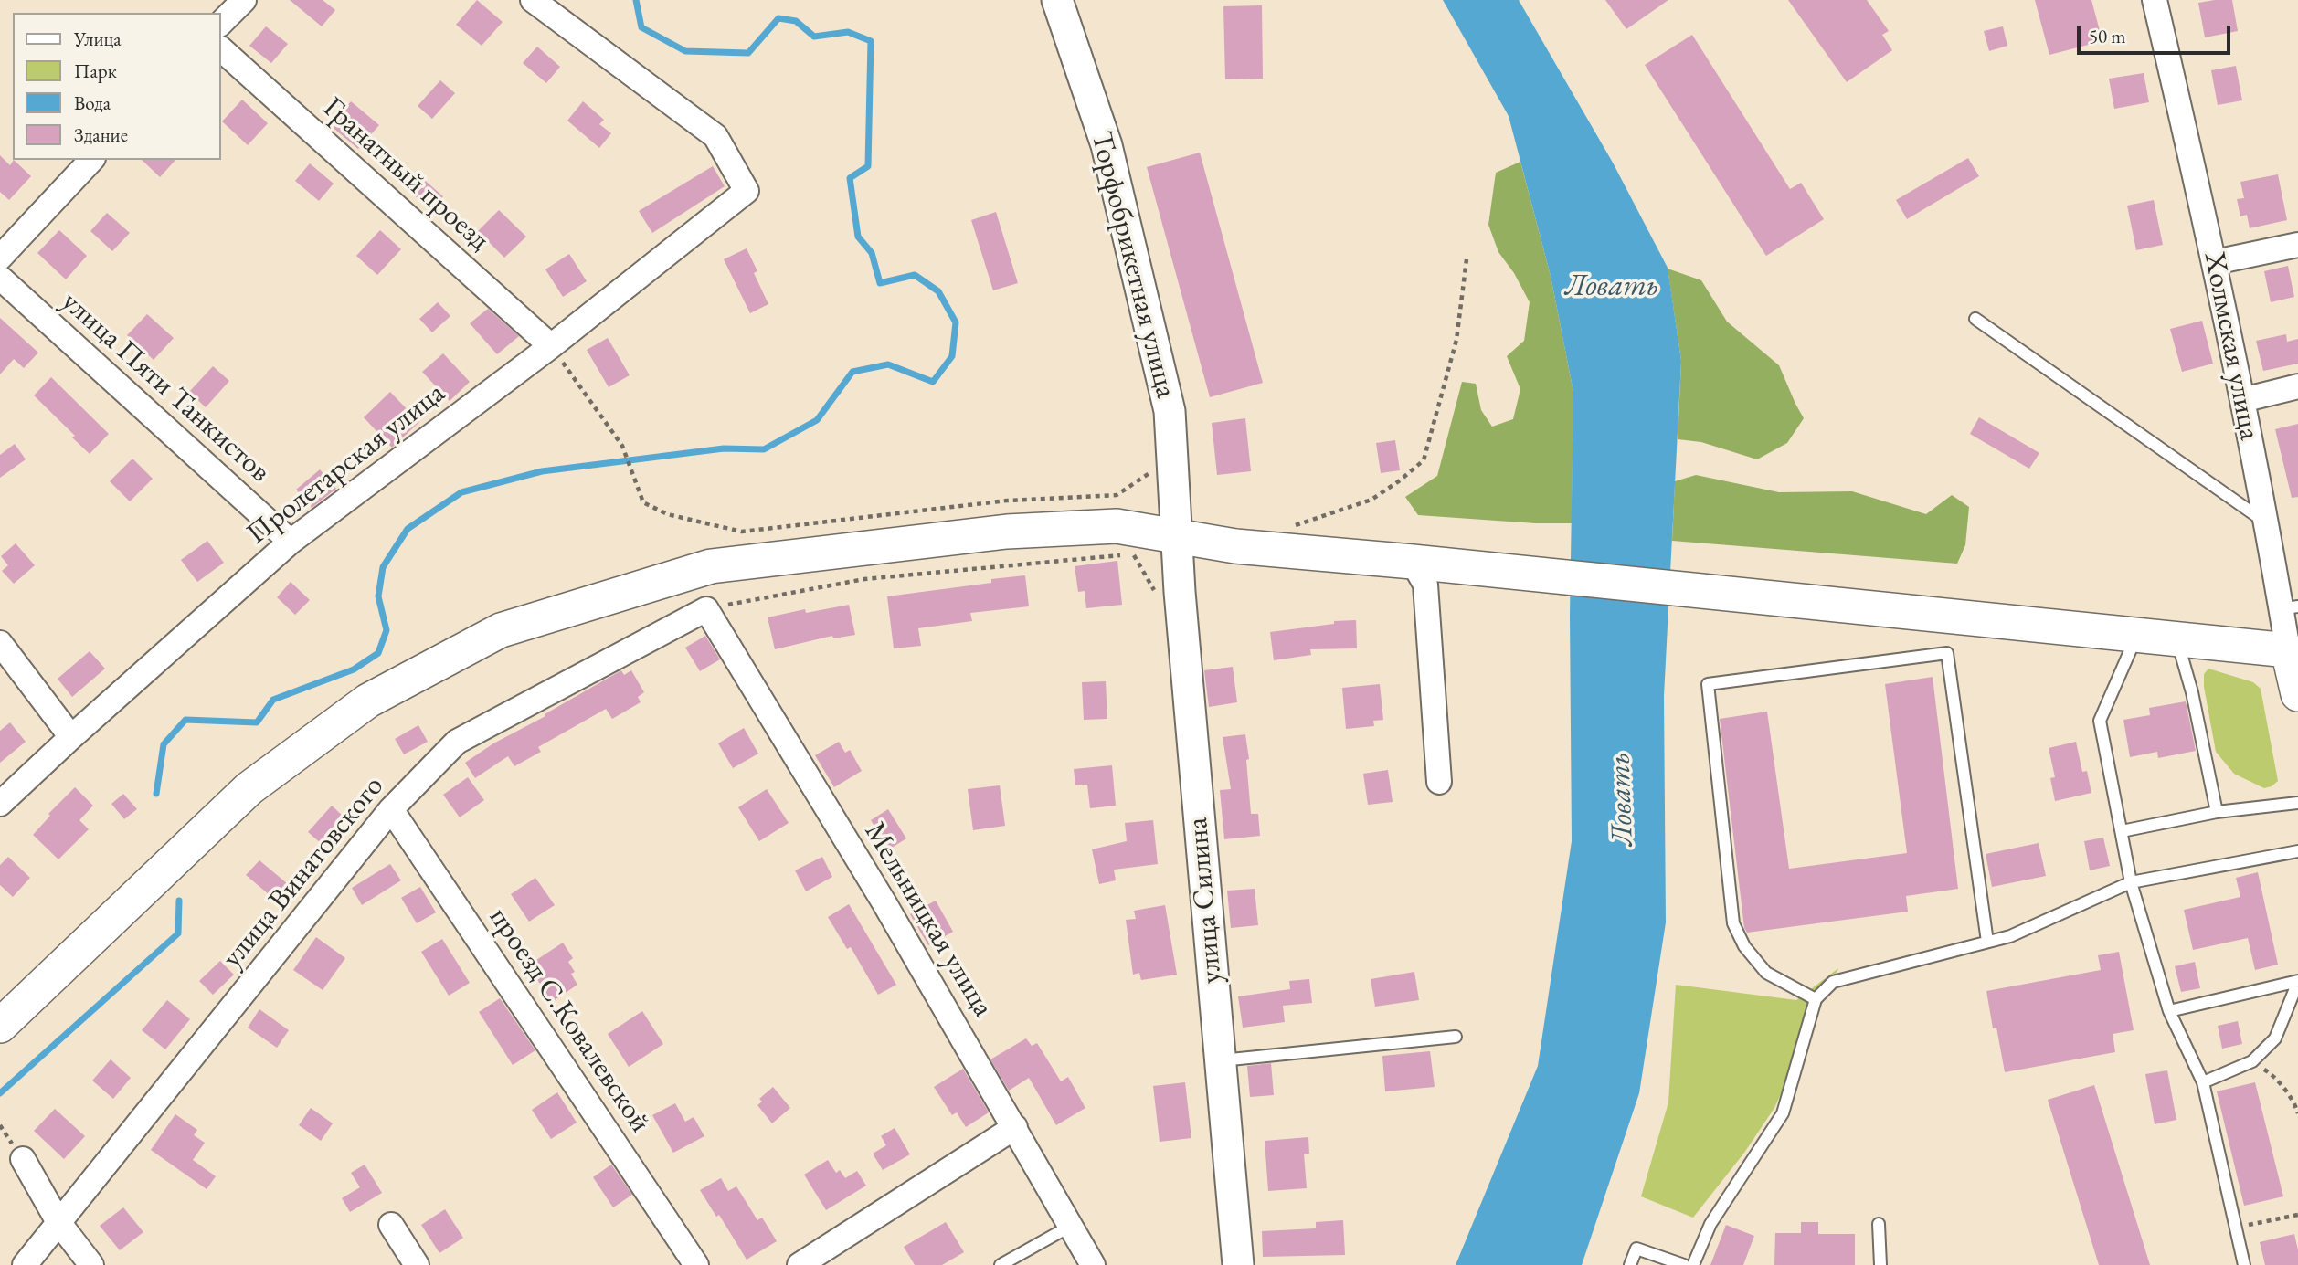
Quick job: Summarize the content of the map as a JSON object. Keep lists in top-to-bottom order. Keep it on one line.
{"streets":{"main road":["Холмская улица"],"street":["Гранатный проезд","Торфобрикетная улица","улица Пяти Танкистов","Пролетарская улица","улица Винатовского","улица Силина","Мельницкая улица","проезд С.Ковалевской"]},"crossings":[["Гранатный проезд","Пролетарская улица"],["Торфобрикетная улица","улица Силина"],["улица Пяти Танкистов","Пролетарская улица"],["улица Винатовского","Мельницкая улица"],["улица Винатовского","проезд С.Ковалевской"]],"water":["Ловать"],"legend":["Улица","Парк","Вода","Здание"],"scale_bar":"50 m"}
